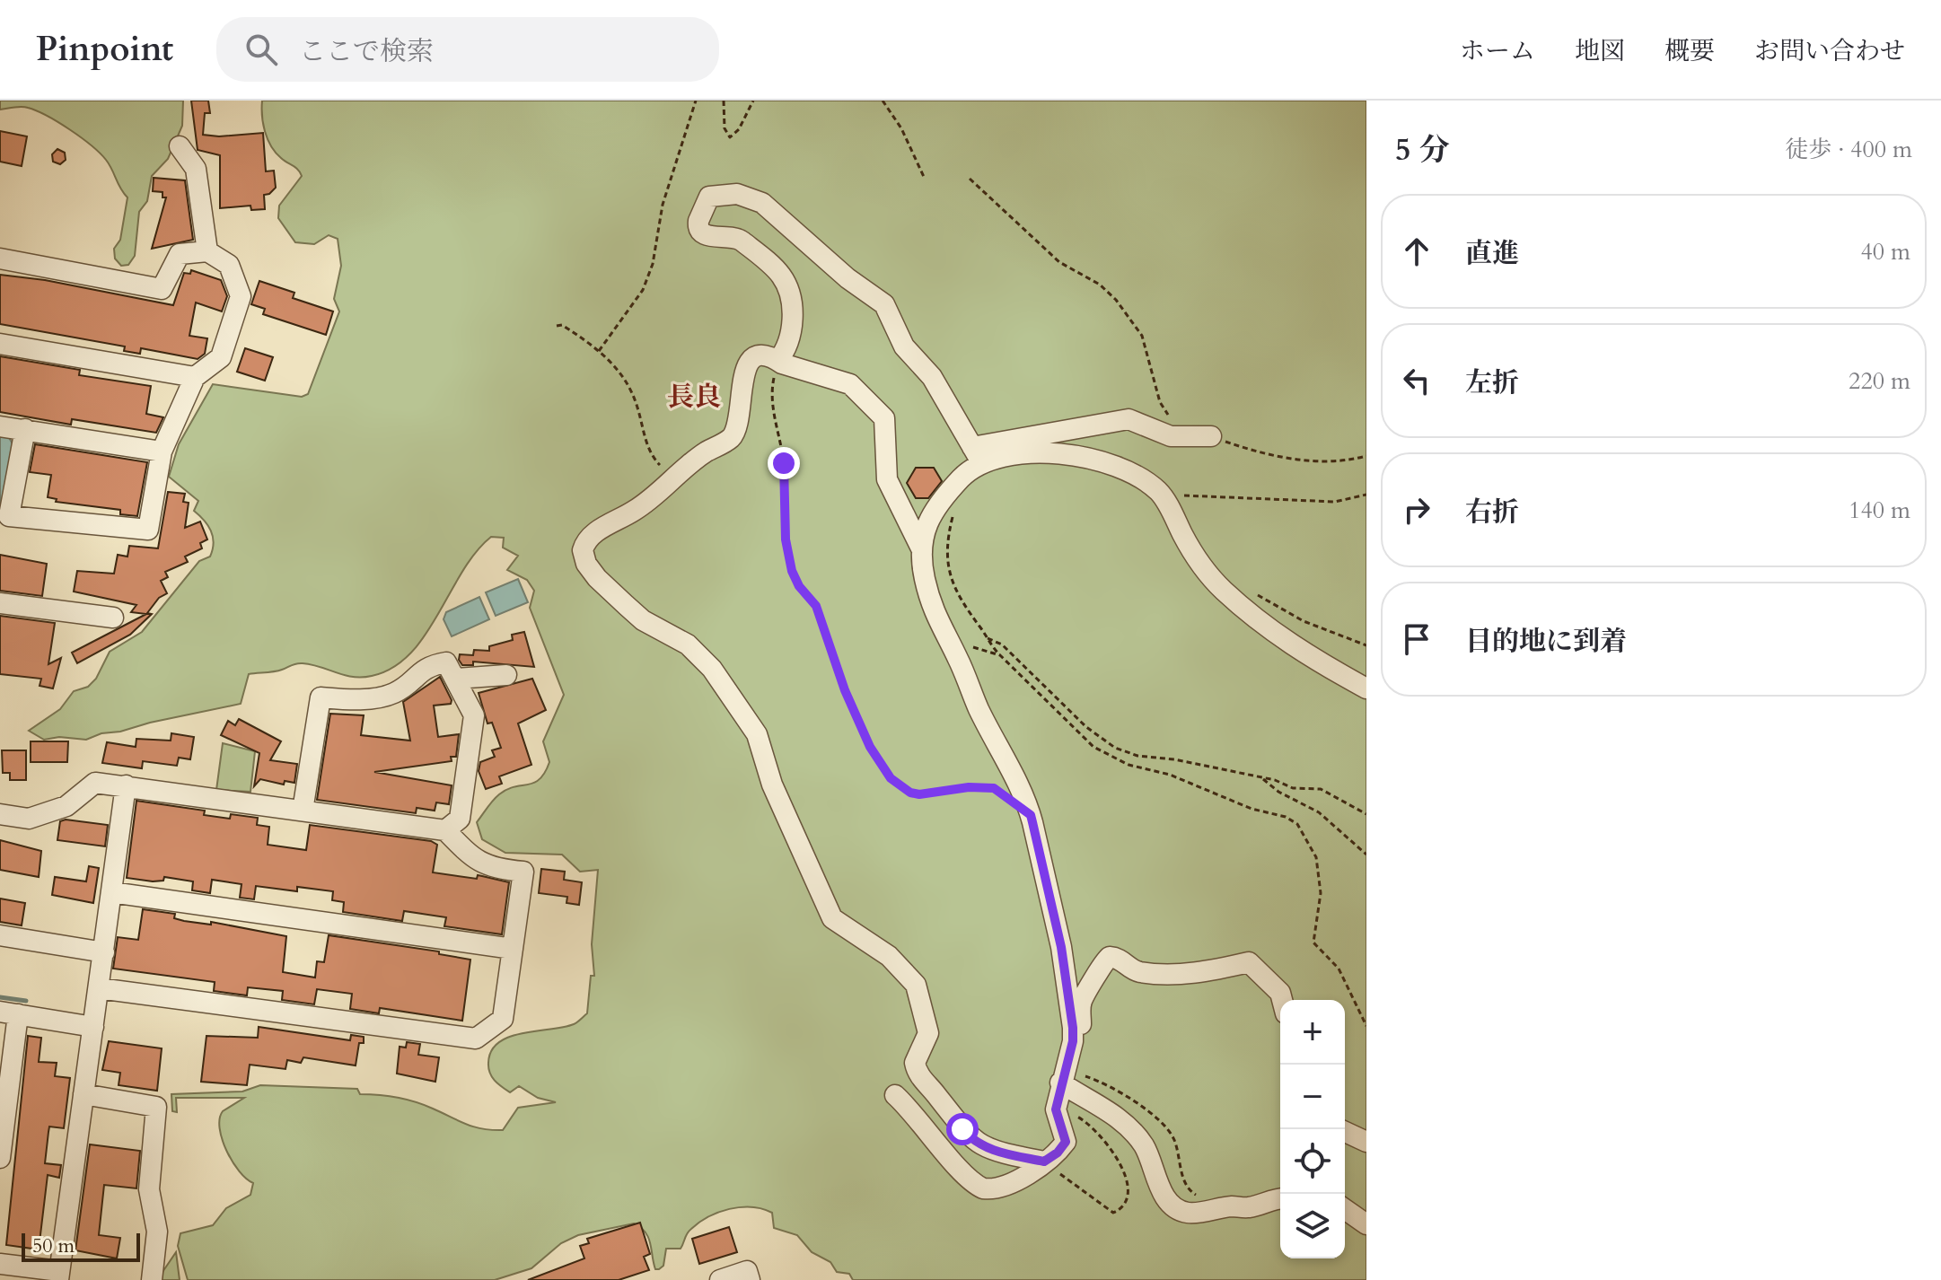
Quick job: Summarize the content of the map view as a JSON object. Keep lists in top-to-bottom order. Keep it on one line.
{"districts":["長良"],"scale_bar":"50 m","page":{"header":"Pinpoint","search":"ここで検索","nav":["ホーム","地図","概要","お問い合わせ"],"heading":["5 分","徒歩 · 400 m"],"list":[["直進","40 m"],["左折","220 m"],["右折","140 m"],"目的地に到着"],"map_buttons":["+","−"],"scale":"50 m"}}
